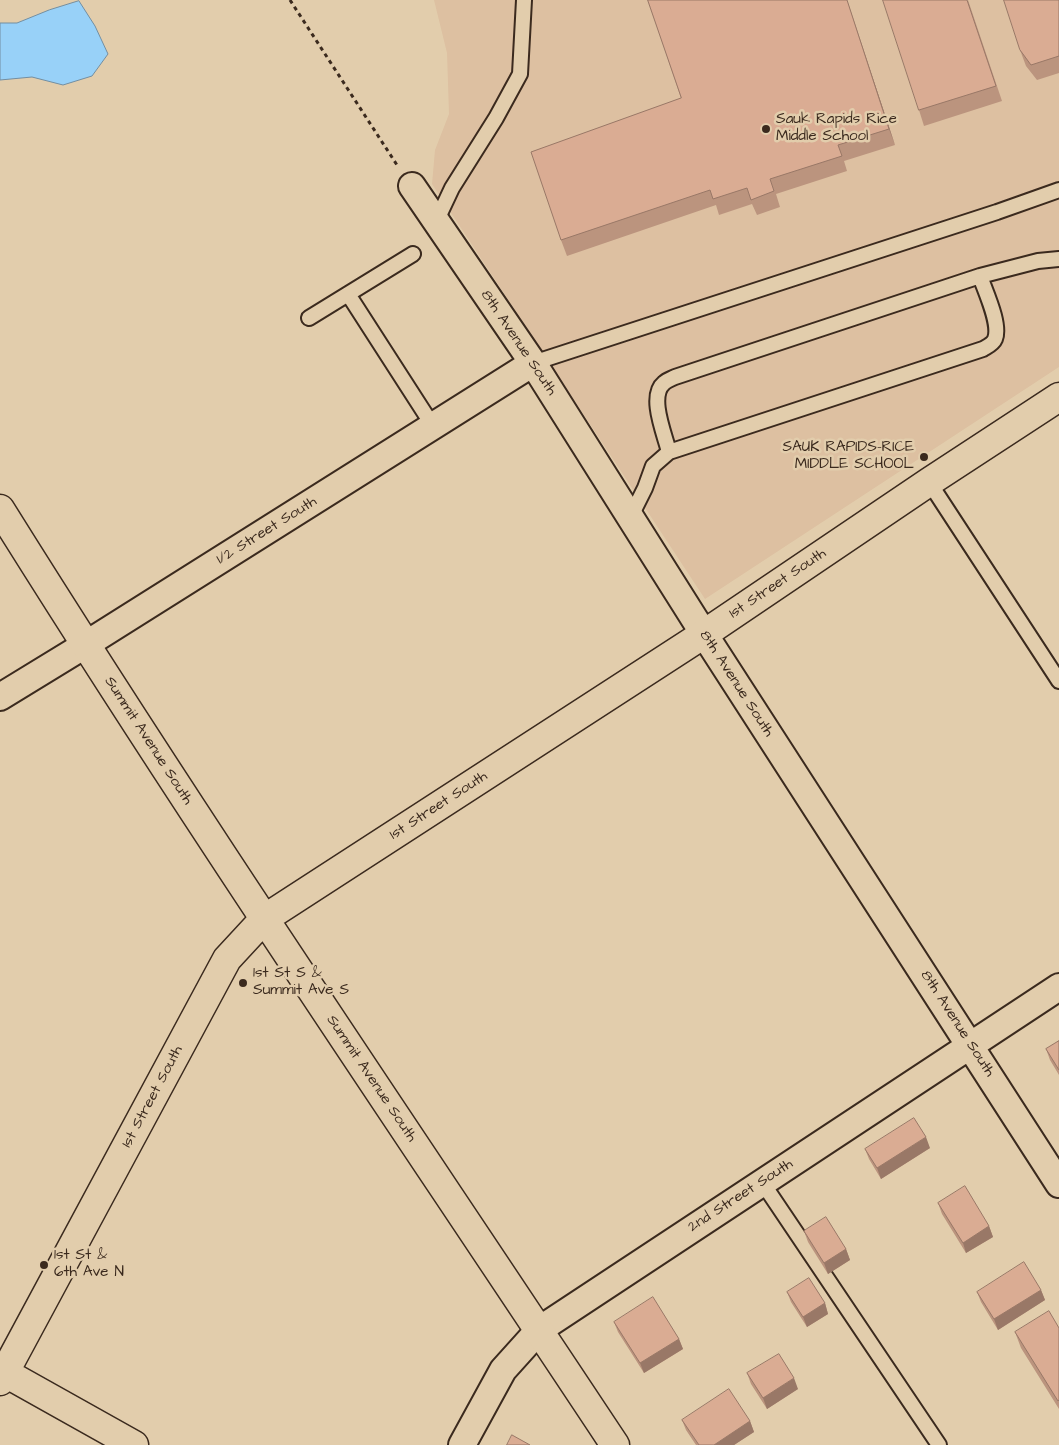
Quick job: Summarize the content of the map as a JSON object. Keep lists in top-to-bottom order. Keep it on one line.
{"streets":{"street":["8th Avenue South","1/2 Street South","1st Street South","Summit Avenue South","2nd Street South"]},"crossings":[["8th Avenue South","1/2 Street South"],["8th Avenue South","1st Street South"],["8th Avenue South","2nd Street South"],["1/2 Street South","Summit Avenue South"],["1st Street South","Summit Avenue South"],["Summit Avenue South","2nd Street South"]],"places":["Sauk Rapids Rice Middle School","SAUK RAPIDS-RICE MIDDLE SCHOOL","1st St S & Summit Ave S","1st St & 6th Ave N"]}
